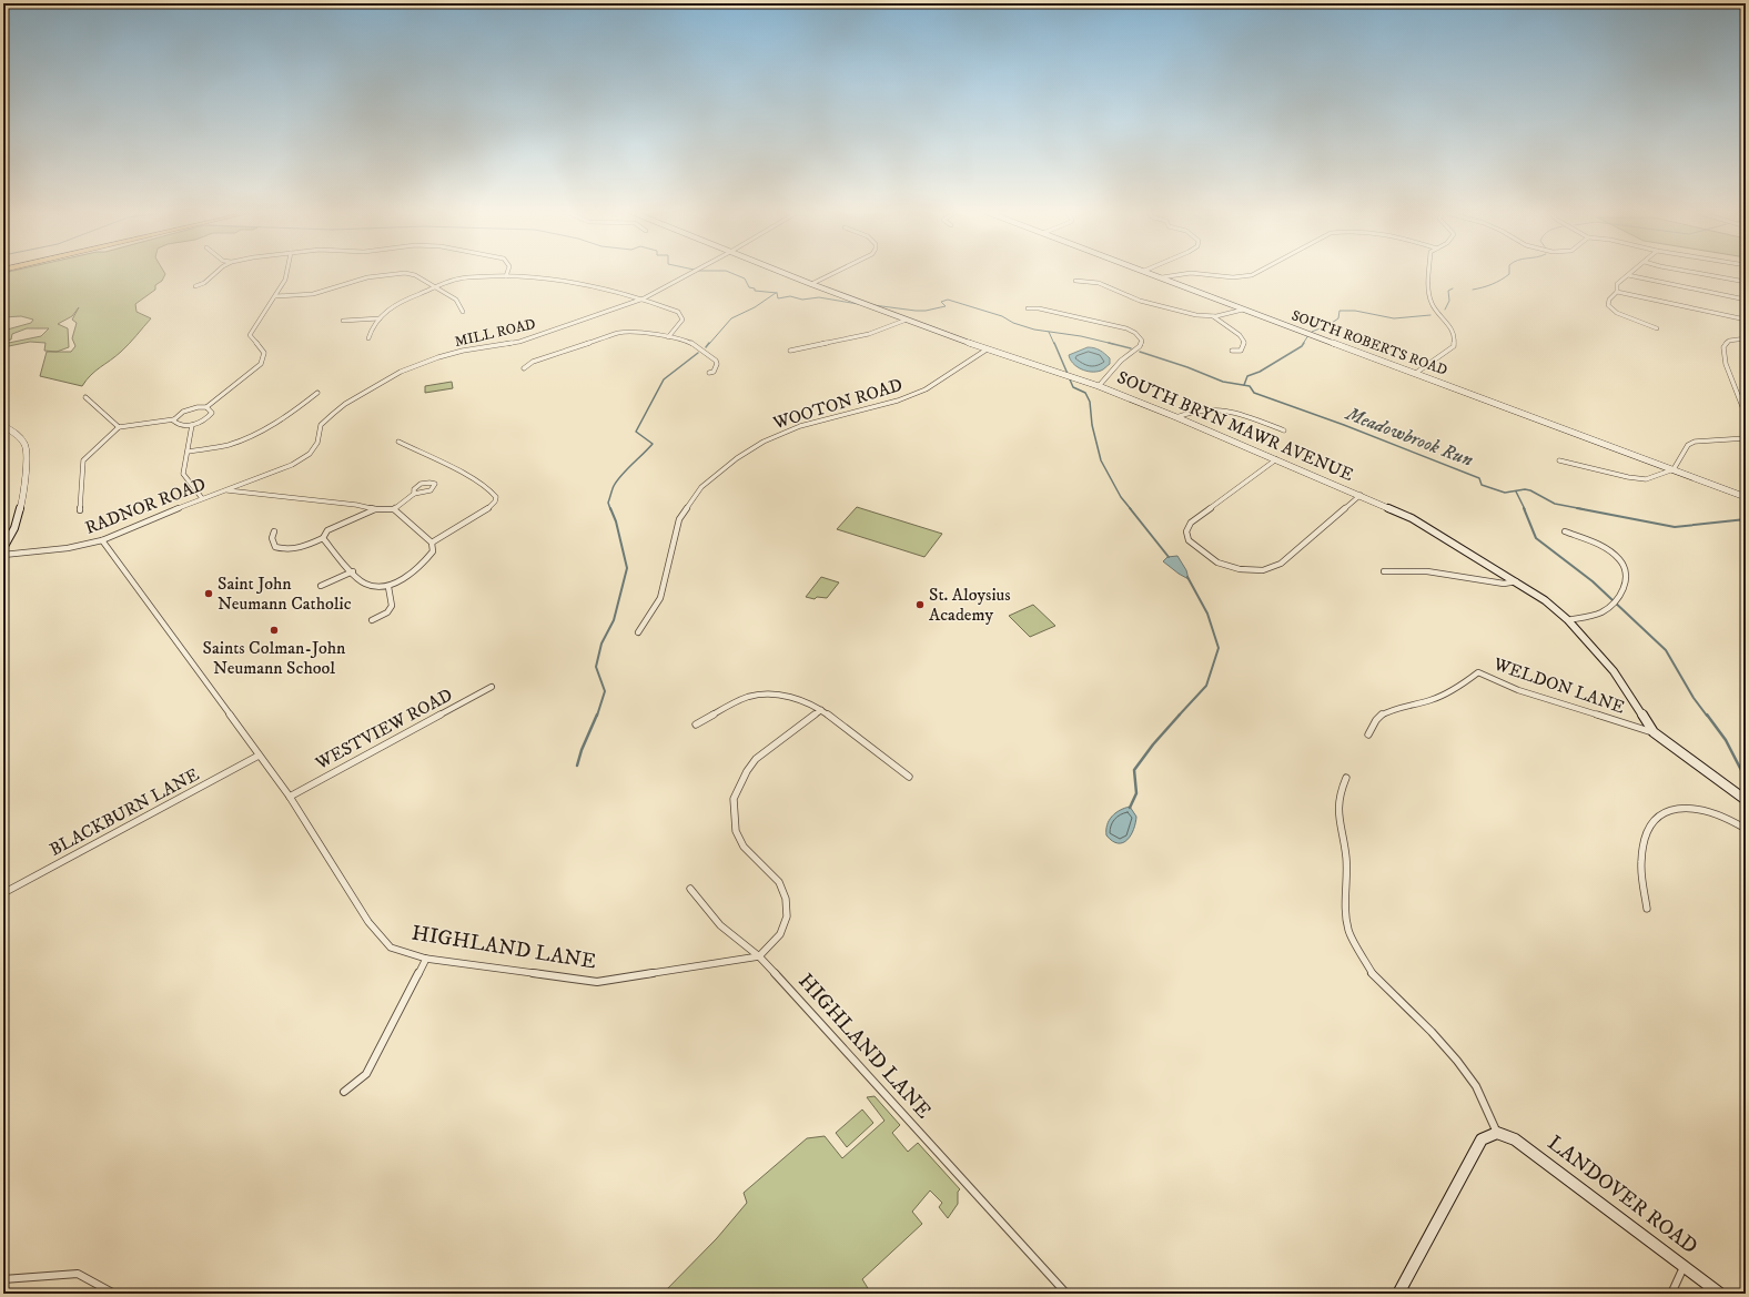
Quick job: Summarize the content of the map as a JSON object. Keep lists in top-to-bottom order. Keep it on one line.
{"streets":{"main road":["SOUTH ROBERTS ROAD","SOUTH BRYN MAWR AVENUE","LANDOVER ROAD"],"street":["MILL ROAD","WOOTON ROAD","RADNOR ROAD","WELDON LANE","WESTVIEW ROAD","BLACKBURN LANE","HIGHLAND LANE"]},"crossings":[["MILL ROAD","RADNOR ROAD"],["WOOTON ROAD","SOUTH BRYN MAWR AVENUE"],["SOUTH BRYN MAWR AVENUE","WELDON LANE"],["RADNOR ROAD","HIGHLAND LANE"],["WESTVIEW ROAD","HIGHLAND LANE"],["BLACKBURN LANE","HIGHLAND LANE"]],"water":["Meadowbrook Run"],"places":["Saint John Neumann Catholic","St. Aloysius Academy","Saints Colman-John Neumann School"]}
